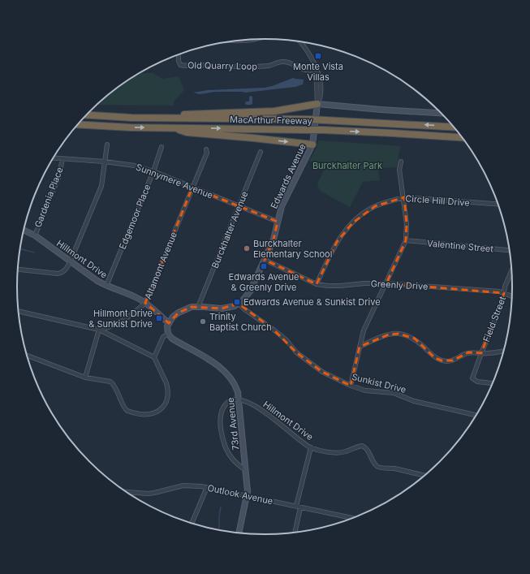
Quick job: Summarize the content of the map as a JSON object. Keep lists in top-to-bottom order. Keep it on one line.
{"streets":{"highway":["MacArthur Freeway"],"main road":["Edwards Avenue","Hillmont Drive","73rd Avenue"],"street":["Old Quarry Loop","Sunnymere Avenue","Gardenia Place","Circle Hill Drive","Edgemoor Place","Burckhalter Avenue","Valentine Street","Altamont Avenue","Greenly Drive","Field Street","Sunkist Drive","Outlook Avenue"]},"crossings":[["Edwards Avenue","Sunnymere Avenue"],["Edwards Avenue","Greenly Drive"],["Edwards Avenue","Sunkist Drive"],["Sunnymere Avenue","Gardenia Place"],["Sunnymere Avenue","Edgemoor Place"],["Sunnymere Avenue","Burckhalter Avenue"],["Sunnymere Avenue","Altamont Avenue"],["Gardenia Place","Hillmont Drive"],["Circle Hill Drive","Greenly Drive"],["Edgemoor Place","Hillmont Drive"],["Hillmont Drive","Altamont Avenue"],["Hillmont Drive","73rd Avenue"],["Greenly Drive","Field Street"],["73rd Avenue","Outlook Avenue"]],"parks":["Burckhalter Park"],"places":{"transit":["Monte Vista Villas","Edwards Avenue & Greenly Drive","Edwards Avenue & Sunkist Drive","Hillmont Drive & Sunkist Drive"],"other":["Burckhalter Elementary School","Trinity Baptist Church"]}}
